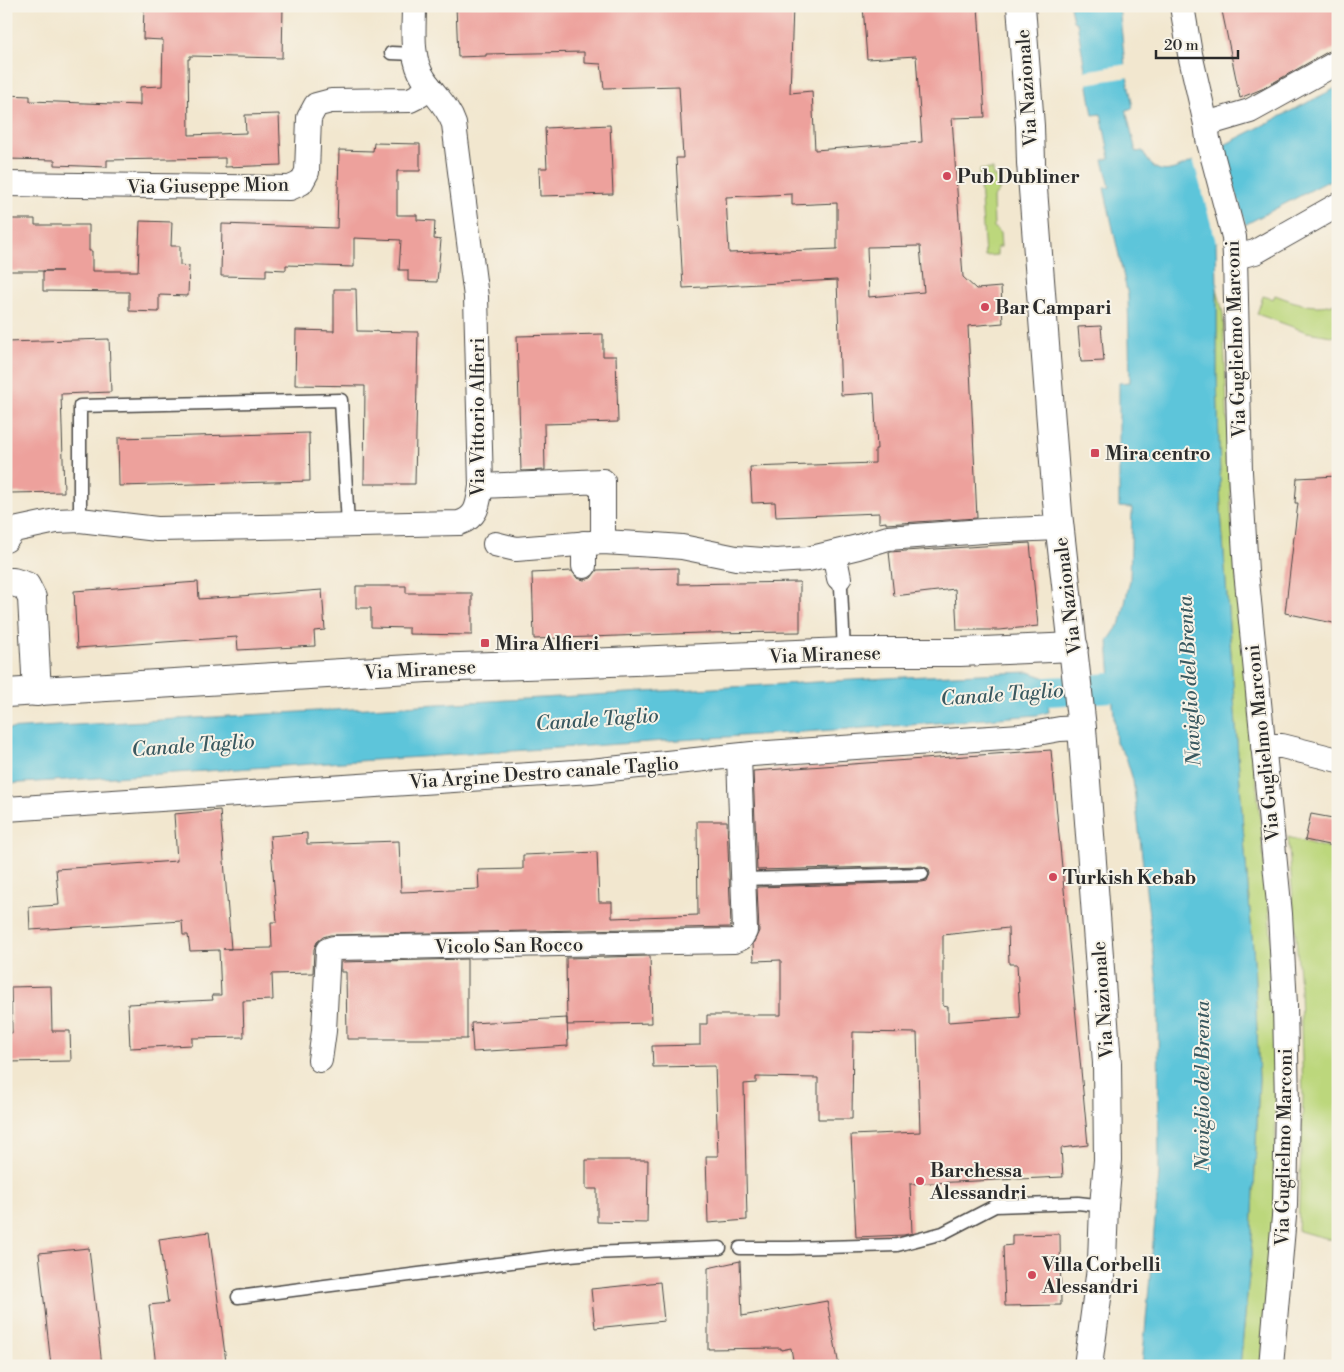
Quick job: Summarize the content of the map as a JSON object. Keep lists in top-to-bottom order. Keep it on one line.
{"streets":{"main road":["Via Nazionale","Via Miranese"],"street":["Via Giuseppe Mion","Via Guglielmo Marconi","Via Vittorio Alfieri","Via Argine Destro canale Taglio","Vicolo San Rocco"]},"crossings":[["Via Nazionale","Via Miranese"],["Via Nazionale","Via Argine Destro canale Taglio"],["Via Giuseppe Mion","Via Vittorio Alfieri"],["Via Argine Destro canale Taglio","Vicolo San Rocco"]],"water":["Naviglio del Brenta","Canale Taglio"],"places":{"other":["Pub Dubliner","Bar Campari","Turkish Kebab","Barchessa Alessandri","Villa Corbelli Alessandri"],"transit":["Mira centro","Mira Alfieri"]},"scale_bar":"20 m"}
